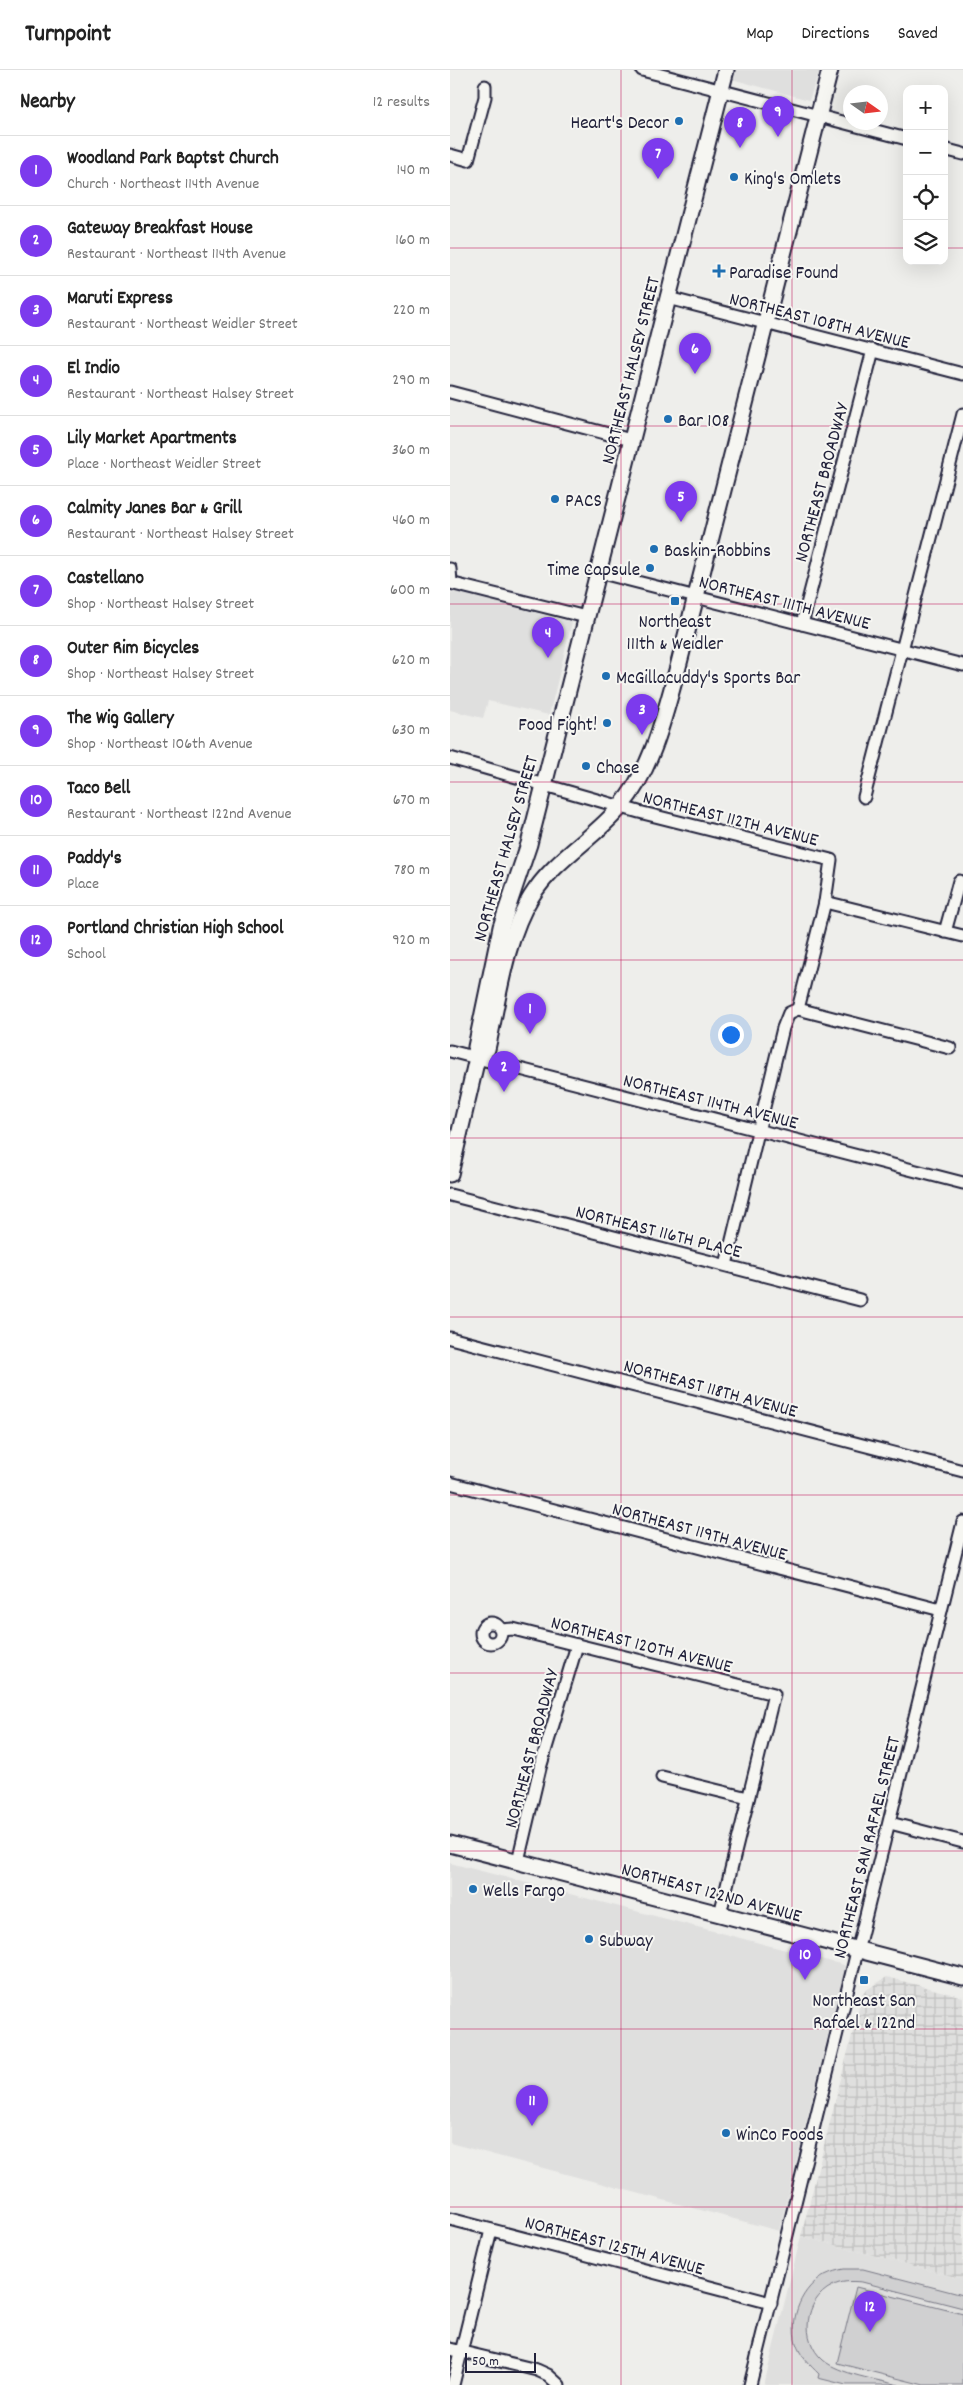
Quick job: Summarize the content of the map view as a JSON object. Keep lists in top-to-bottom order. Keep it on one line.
{"streets":{"main road":["NORTHEAST HALSEY STREET","NORTHEAST 122ND AVENUE"],"street":["NORTHEAST 108TH AVENUE","NORTHEAST BROADWAY","NORTHEAST 111TH AVENUE","NORTHEAST 112TH AVENUE","NORTHEAST 114TH AVENUE","NORTHEAST 116TH PLACE","NORTHEAST 118TH AVENUE","NORTHEAST 119TH AVENUE","NORTHEAST 120TH AVENUE","NORTHEAST SAN RAFAEL STREET","NORTHEAST 125TH AVENUE"]},"crossings":[["NORTHEAST 108TH AVENUE","NORTHEAST HALSEY STREET"],["NORTHEAST 108TH AVENUE","NORTHEAST BROADWAY"],["NORTHEAST HALSEY STREET","NORTHEAST 111TH AVENUE"],["NORTHEAST HALSEY STREET","NORTHEAST 112TH AVENUE"],["NORTHEAST HALSEY STREET","NORTHEAST 114TH AVENUE"],["NORTHEAST BROADWAY","NORTHEAST 111TH AVENUE"],["NORTHEAST BROADWAY","NORTHEAST 120TH AVENUE"],["NORTHEAST BROADWAY","NORTHEAST 122ND AVENUE"],["NORTHEAST 119TH AVENUE","NORTHEAST SAN RAFAEL STREET"],["NORTHEAST SAN RAFAEL STREET","NORTHEAST 122ND AVENUE"],["NORTHEAST SAN RAFAEL STREET","NORTHEAST 125TH AVENUE"]],"places":{"other":["Heart's Decor","King's Omlets","Bar 108","PACS","Baskin-Robbins","Time Capsule","McGillacuddy's Sports Bar","Food Fight!","Chase","Wells Fargo","Subway","WinCo Foods"],"health":["Paradise Found"],"transit":["Northeast 111th & Weidler","Northeast San Rafael & 122nd"]},"scale_bar":"50 m","north":"right","page":{"header":"Turnpoint","nav":["Map","Directions","Saved"],"heading":["Nearby","12 results"],"map_buttons":["+","−"],"pins":["9","8","7","6","5","4","3","1","2","10","11","12"],"list":[{"mark":"1","name":"Woodland Park Baptst Church","note":"Church · Northeast 114th Avenue","value":"140 m"},{"mark":"2","name":"Gateway Breakfast House","note":"Restaurant · Northeast 114th Avenue","value":"160 m"},{"mark":"3","name":"Maruti Express","note":"Restaurant · Northeast Weidler Street","value":"220 m"},{"mark":"4","name":"El Indio","note":"Restaurant · Northeast Halsey Street","value":"290 m"},{"mark":"5","name":"Lily Market Apartments","note":"Place · Northeast Weidler Street","value":"360 m"},{"mark":"6","name":"Calmity Janes Bar & Grill","note":"Restaurant · Northeast Halsey Street","value":"460 m"},{"mark":"7","name":"Castellano","note":"Shop · Northeast Halsey Street","value":"600 m"},{"mark":"8","name":"Outer Rim Bicycles","note":"Shop · Northeast Halsey Street","value":"620 m"},{"mark":"9","name":"The Wig Gallery","note":"Shop · Northeast 106th Avenue","value":"630 m"},{"mark":"10","name":"Taco Bell","note":"Restaurant · Northeast 122nd Avenue","value":"670 m"},{"mark":"11","name":"Paddy's","note":"Place","value":"780 m"},{"mark":"12","name":"Portland Christian High School","note":"School","value":"920 m"}],"scale":"50 m"}}
